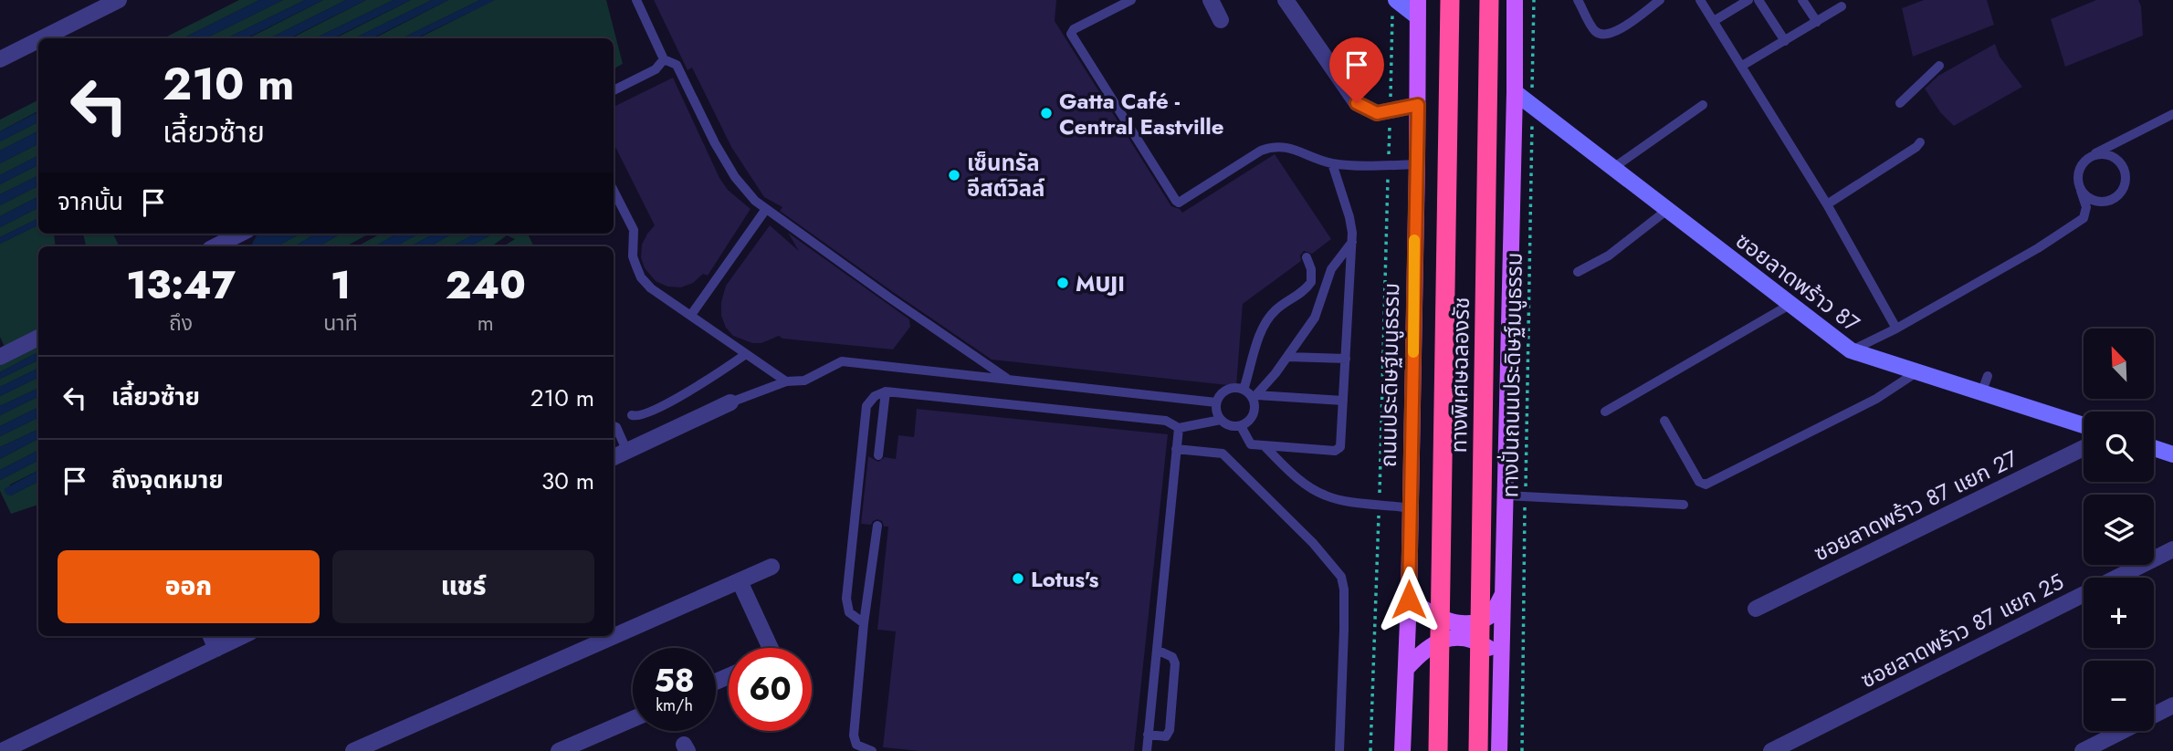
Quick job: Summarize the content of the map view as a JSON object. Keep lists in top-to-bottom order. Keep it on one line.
{"streets":{"highway":["ทางพิเศษฉลองรัช"],"main road":["ถนนประดิษฐ์มนูธรรม"],"street":["ซอยลาดพร้าว 87","ซอยลาดพร้าว 87 แยก 27","ซอยลาดพร้าว 87 แยก 25"],"path":["ทางปั่นถนนประดิษฐ์มนูธรรม"]},"crossings":[["ซอยลาดพร้าว 87","ทางปั่นถนนประดิษฐ์มนูธรรม"]],"places":["Gatta Café - Central Eastville","เซ็นทรัล อีสต์วิลล์","MUJI","Lotus's"],"north":"top left","page":{"turn":["210 m","เลี้ยวซ้าย"],"then":"จากนั้น","eta":["13:47","ถึง","1","นาที","240","m"],"map_buttons":["+","−"],"list":[{"name":"เลี้ยวซ้าย","value":"210 m"},{"name":"ถึงจุดหมาย","value":"30 m"}],"buttons":["ออก","แชร์"],"speed":"58 km/h","limit":"60"}}
